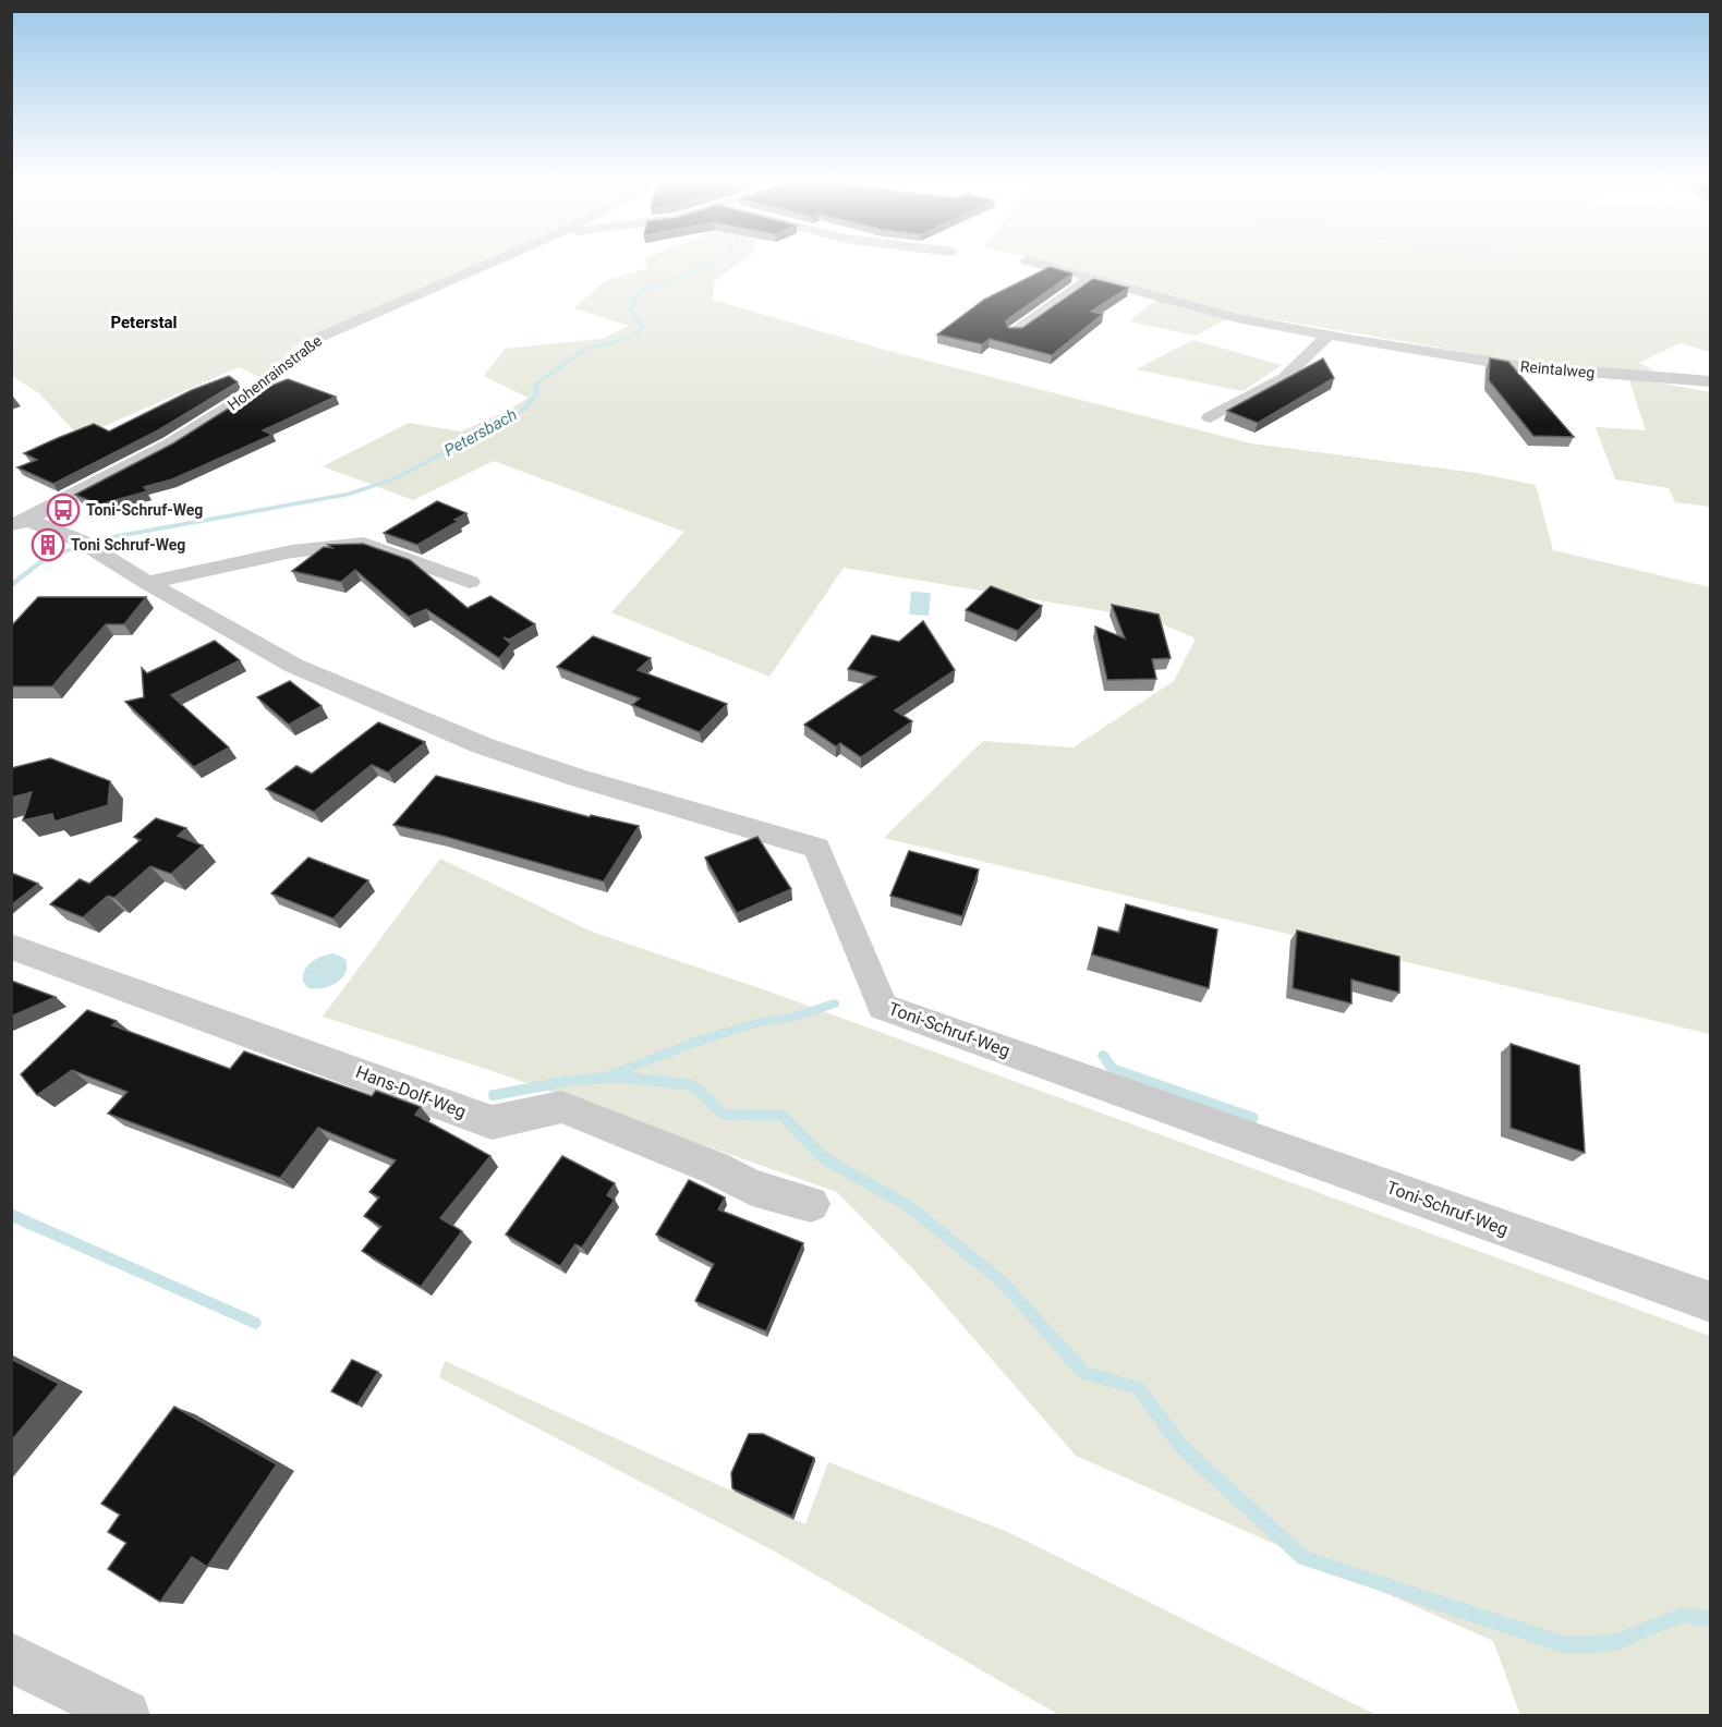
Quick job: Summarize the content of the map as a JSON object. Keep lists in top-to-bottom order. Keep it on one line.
{"streets":{"street":["Reintalweg","Hohenrainstraße","Toni-Schruf-Weg","Hans-Dolf-Weg"]},"crossings":[["Hohenrainstraße","Toni-Schruf-Weg"]],"districts":["Peterstal"],"water":["Petersbach"],"places":{"bus stop":["Toni-Schruf-Weg"],"building":["Toni Schruf-Weg"]}}
